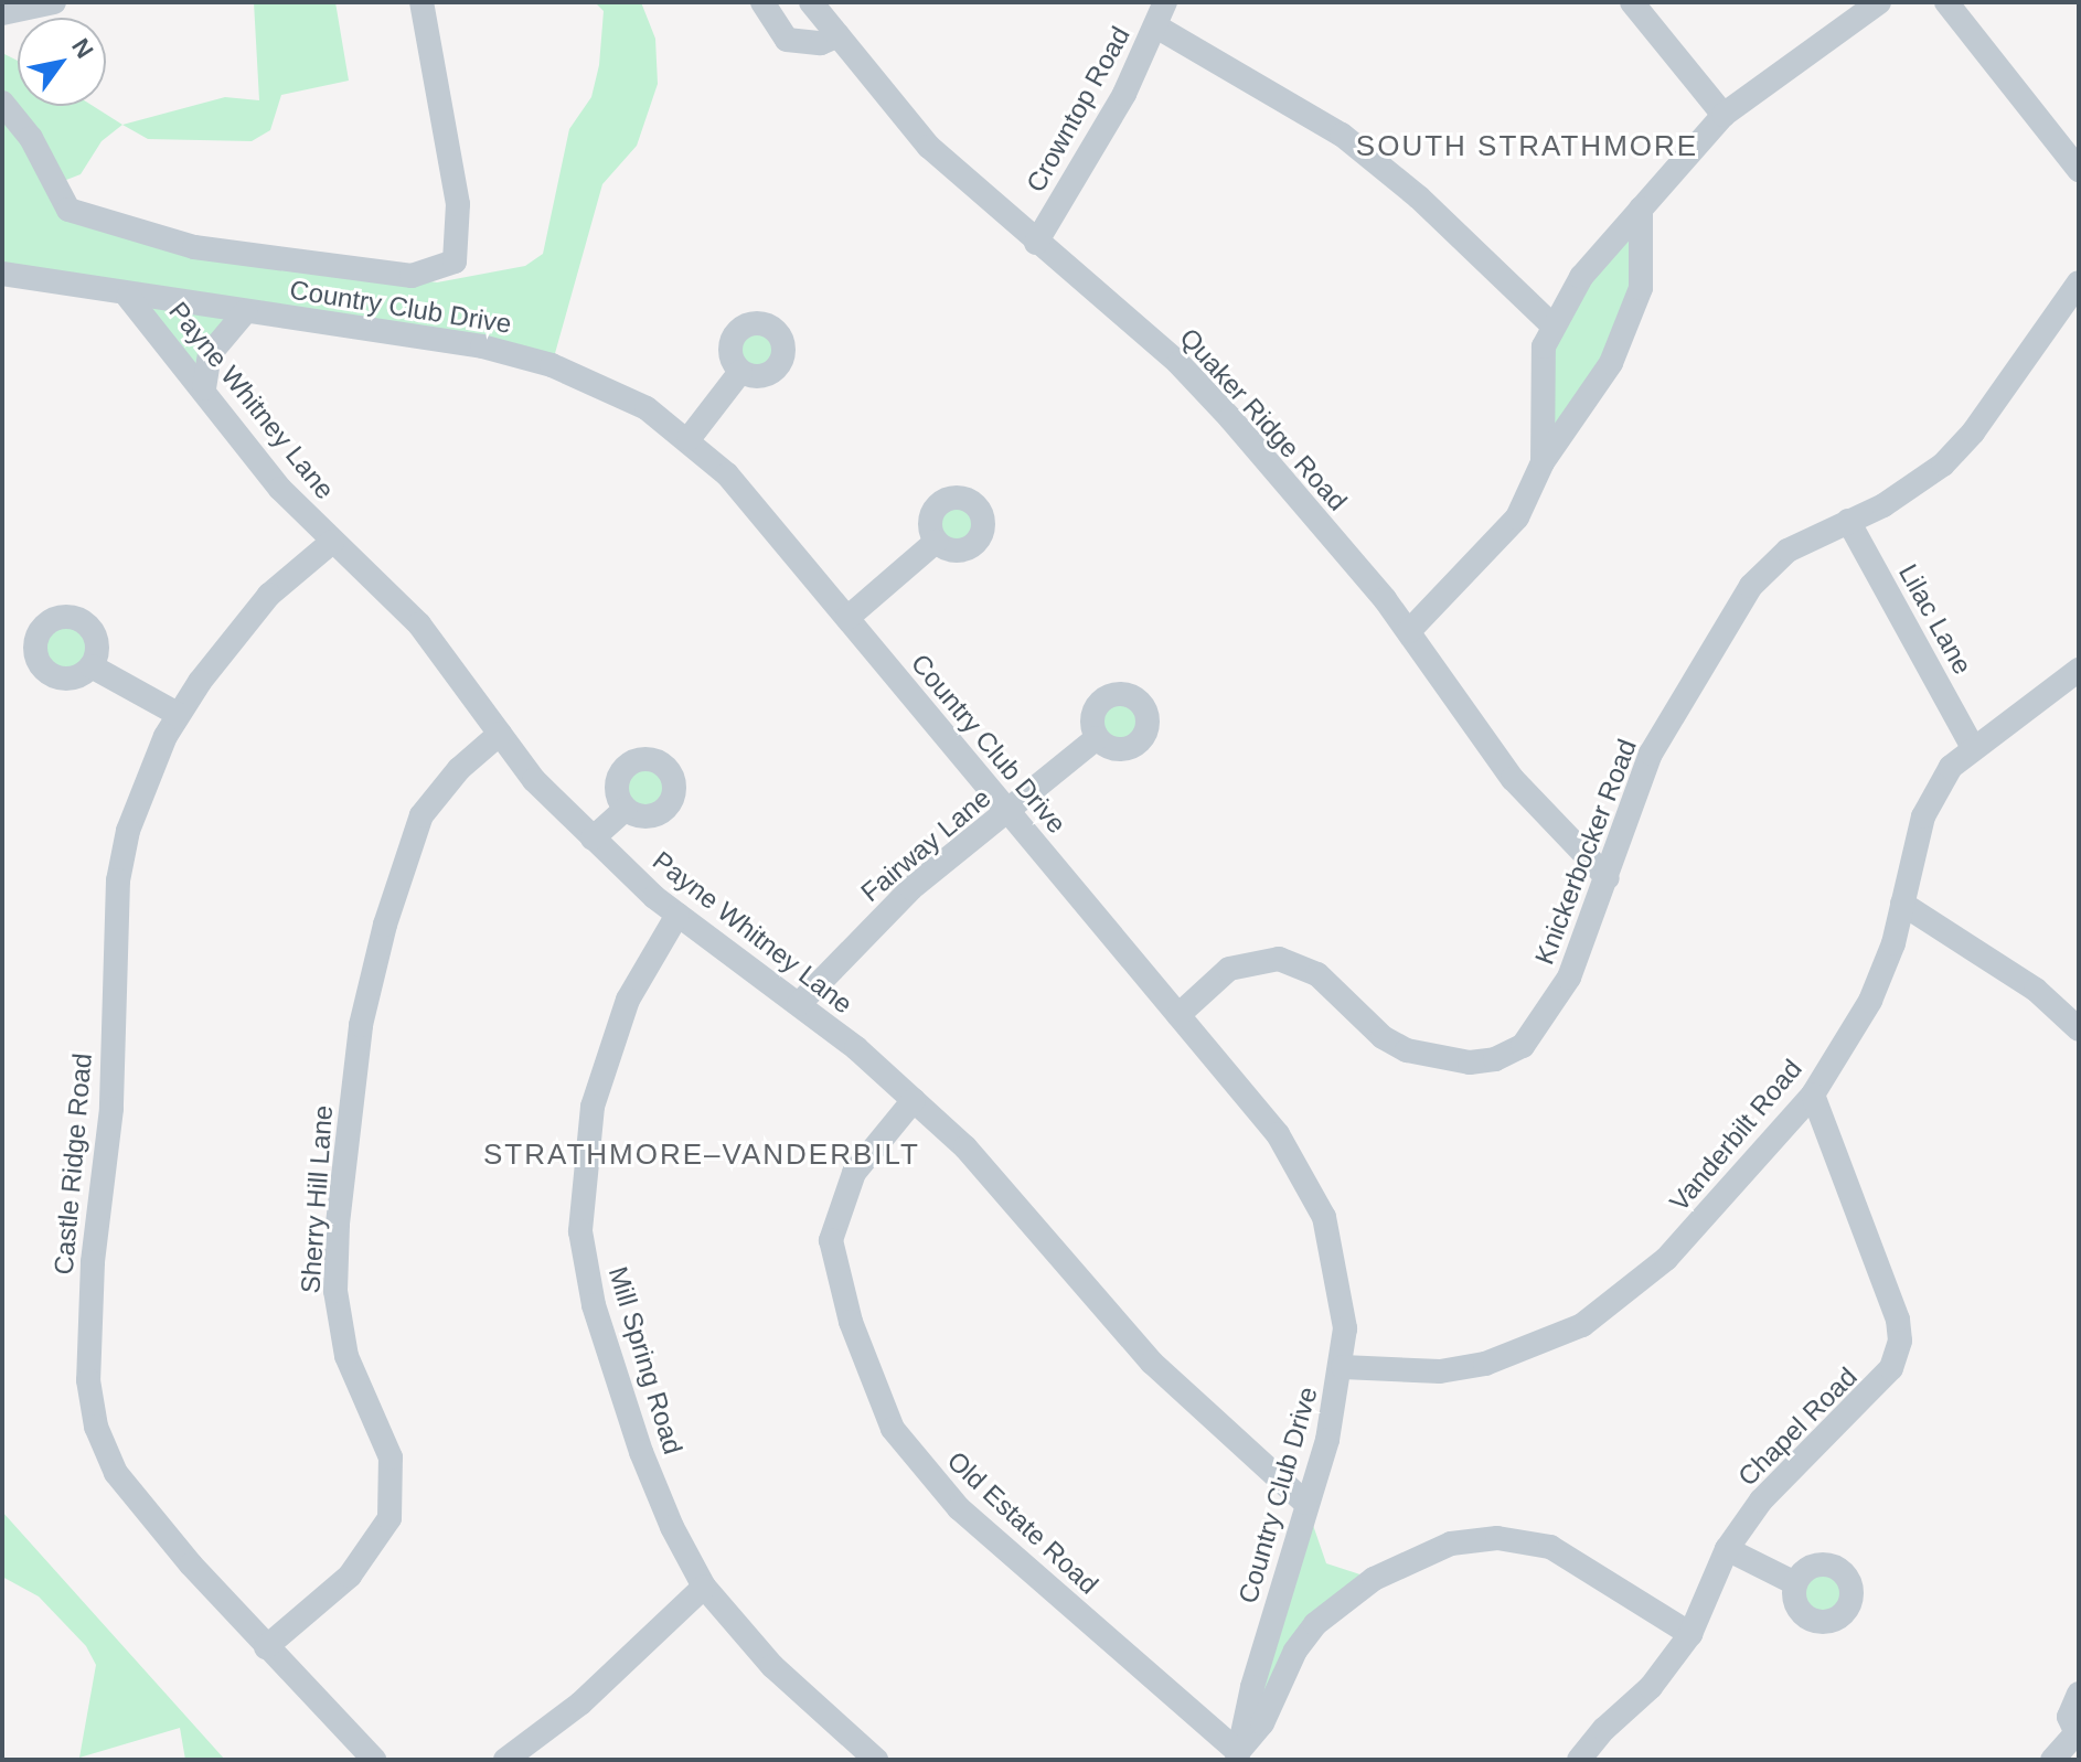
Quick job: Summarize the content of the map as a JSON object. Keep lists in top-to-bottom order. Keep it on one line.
{"streets":{"street":["Crowntop Road","Country Club Drive","Payne Whitney Lane","Quaker Ridge Road","Lilac Lane","Fairway Lane","Knickerbocker Road","Vanderbilt Road","Castle Ridge Road","Sherry Hill Lane","Mill Spring Road","Chapel Road","Old Estate Road"]},"crossings":[["Crowntop Road","Quaker Ridge Road"],["Country Club Drive","Payne Whitney Lane"],["Country Club Drive","Fairway Lane"],["Country Club Drive","Knickerbocker Road"],["Country Club Drive","Vanderbilt Road"],["Country Club Drive","Old Estate Road"],["Payne Whitney Lane","Fairway Lane"],["Payne Whitney Lane","Castle Ridge Road"],["Payne Whitney Lane","Sherry Hill Lane"],["Payne Whitney Lane","Mill Spring Road"],["Payne Whitney Lane","Old Estate Road"],["Quaker Ridge Road","Knickerbocker Road"],["Lilac Lane","Knickerbocker Road"],["Lilac Lane","Vanderbilt Road"],["Vanderbilt Road","Chapel Road"],["Castle Ridge Road","Sherry Hill Lane"]],"districts":["SOUTH STRATHMORE","STRATHMORE–VANDERBILT"],"north":"top right"}
